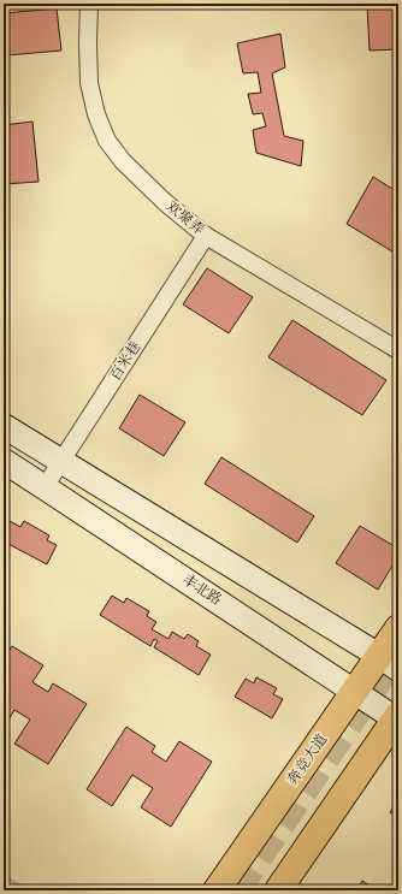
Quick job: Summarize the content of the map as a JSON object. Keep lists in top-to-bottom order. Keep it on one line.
{"streets":{"main road":["丰北路","奔竞大道"],"street":["欢聚弄","百米巷"]},"crossings":[["欢聚弄","百米巷"],["百米巷","丰北路"],["丰北路","奔竞大道"]]}
